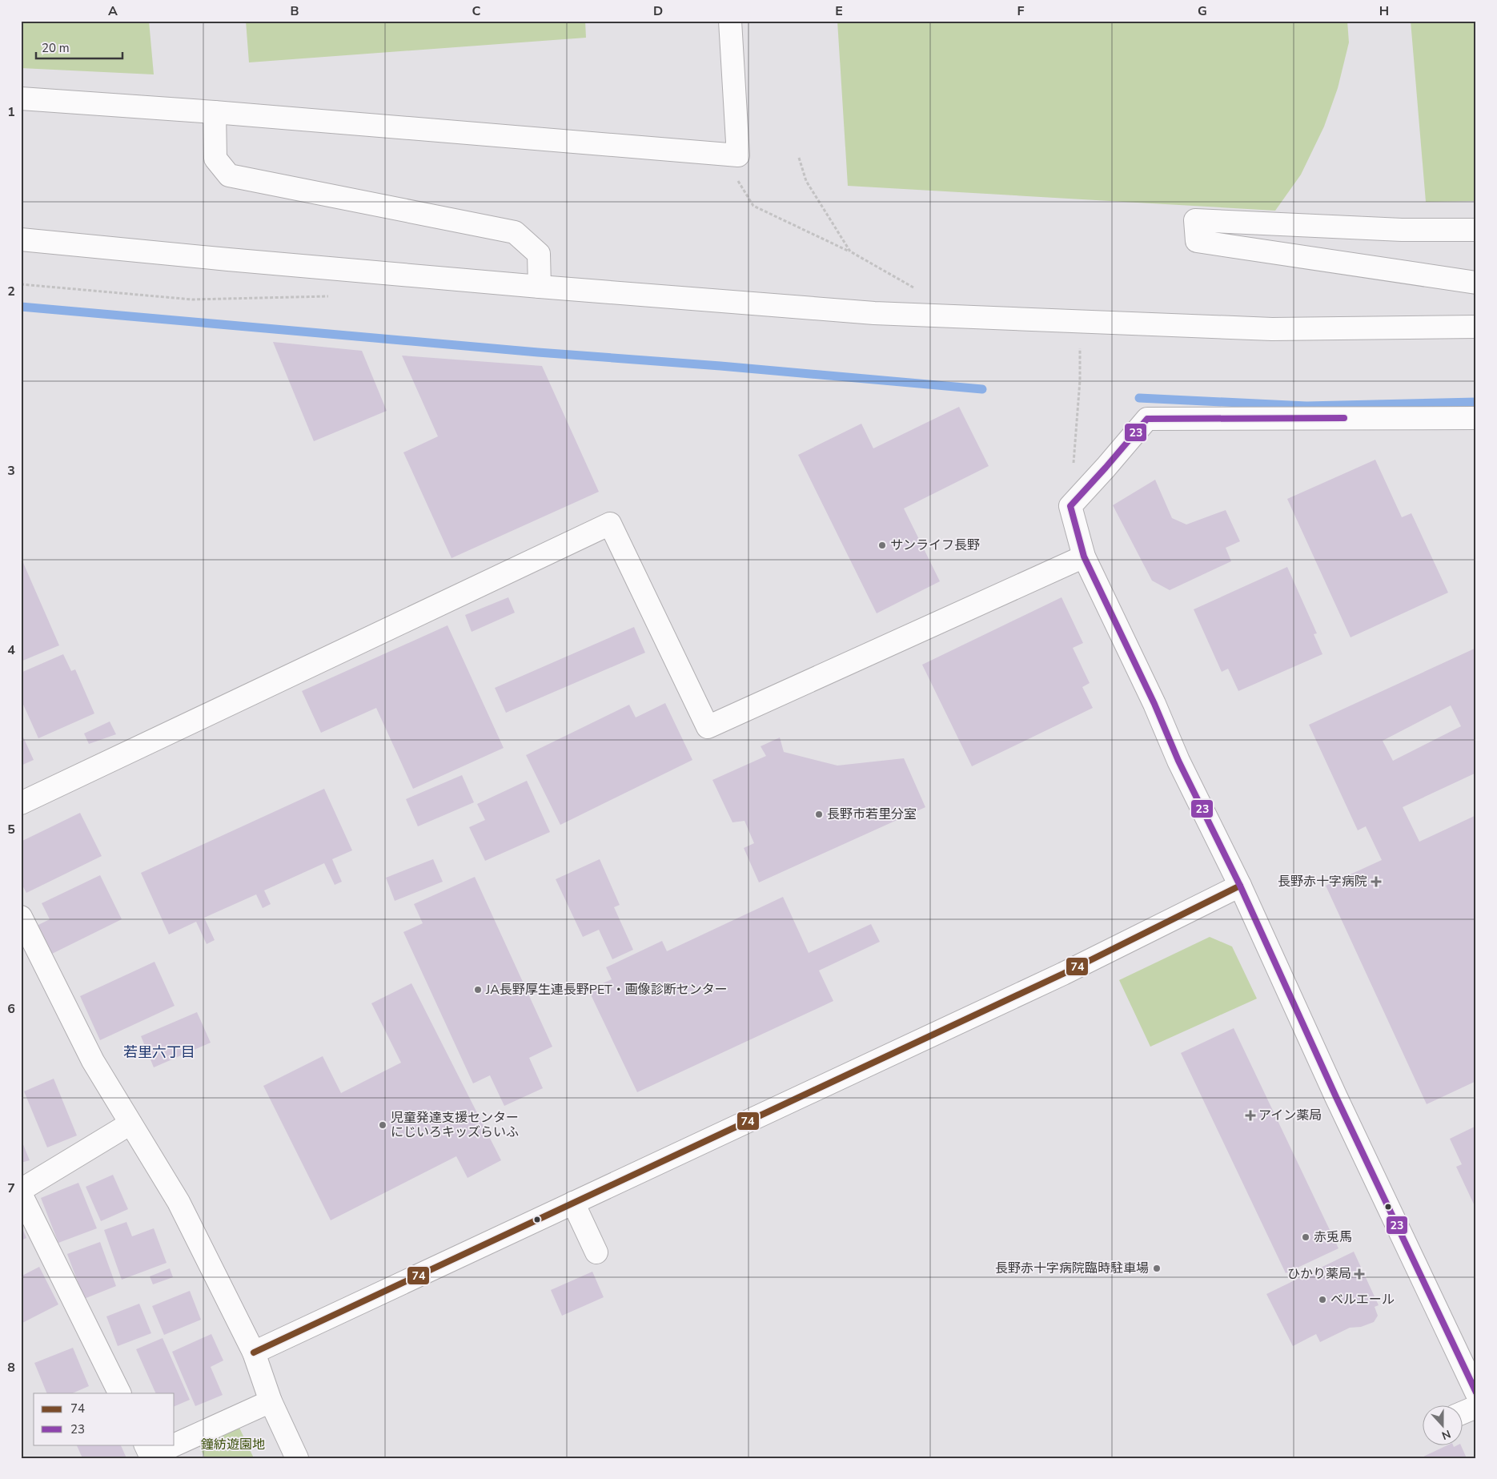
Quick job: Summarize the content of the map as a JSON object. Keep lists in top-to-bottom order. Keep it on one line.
{"districts":["若里六丁目"],"parks":["鐘紡遊園地"],"places":{"other":["サンライフ長野","長野市若里分室","JA長野厚生連長野PET・画像診断センター","児童発達支援センター にじいろキッズらいふ","赤兎馬","長野赤十字病院臨時駐車場","ベルエール"],"health":["長野赤十字病院","アイン薬局","ひかり薬局"]},"lines":["transit line 23","transit line 74"],"legend":["74","23"],"scale_bar":"20 m","north":"bottom","grid":{"columns":["A","B","C","D","E","F","G","H"],"rows":["1","2","3","4","5","6","7","8"]}}
